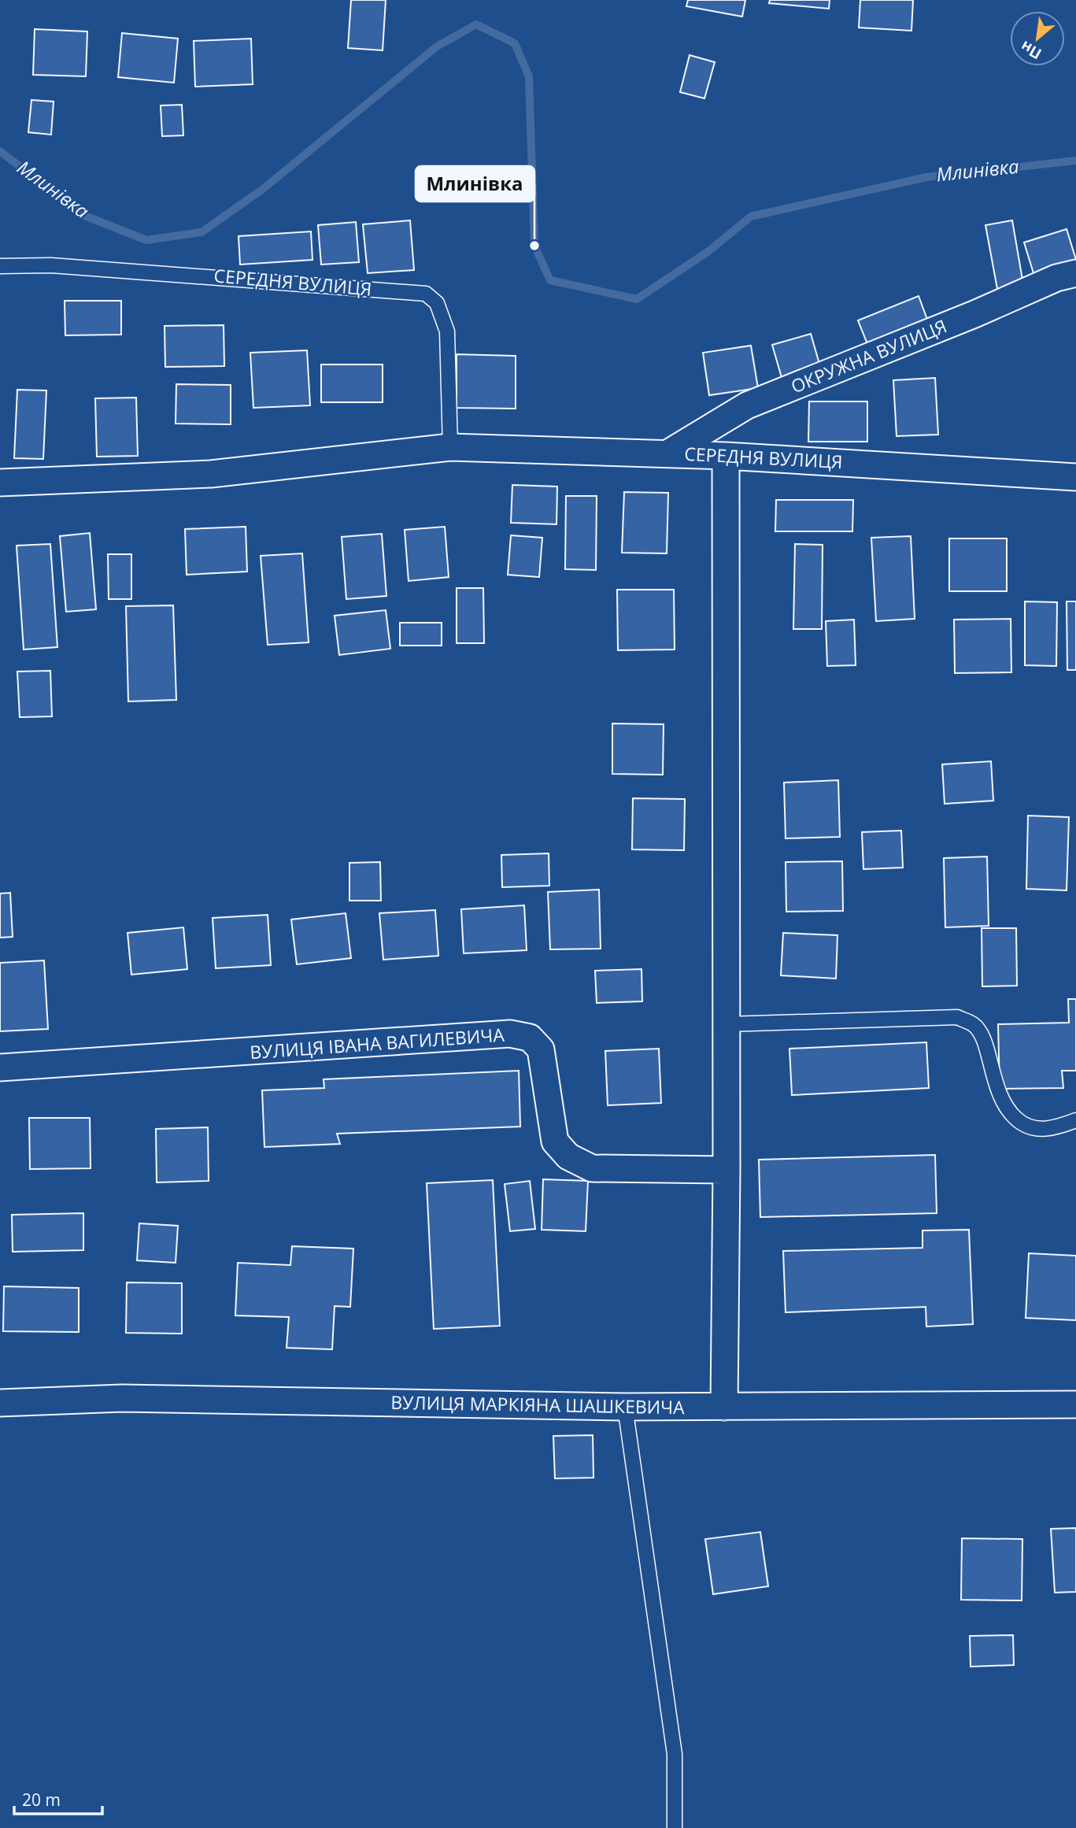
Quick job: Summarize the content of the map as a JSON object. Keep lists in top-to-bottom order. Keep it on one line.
{"streets":{"street":["СЕРЕДНЯ ВУЛИЦЯ","ОКРУЖНА ВУЛИЦЯ","ВУЛИЦЯ ІВАНА ВАГИЛЕВИЧА","ВУЛИЦЯ МАРКІЯНА ШАШКЕВИЧА"]},"crossings":[["СЕРЕДНЯ ВУЛИЦЯ","ОКРУЖНА ВУЛИЦЯ"]],"water":["Млинівка"],"places":["Млинівка"],"scale_bar":"20 m","north":"bottom left"}
